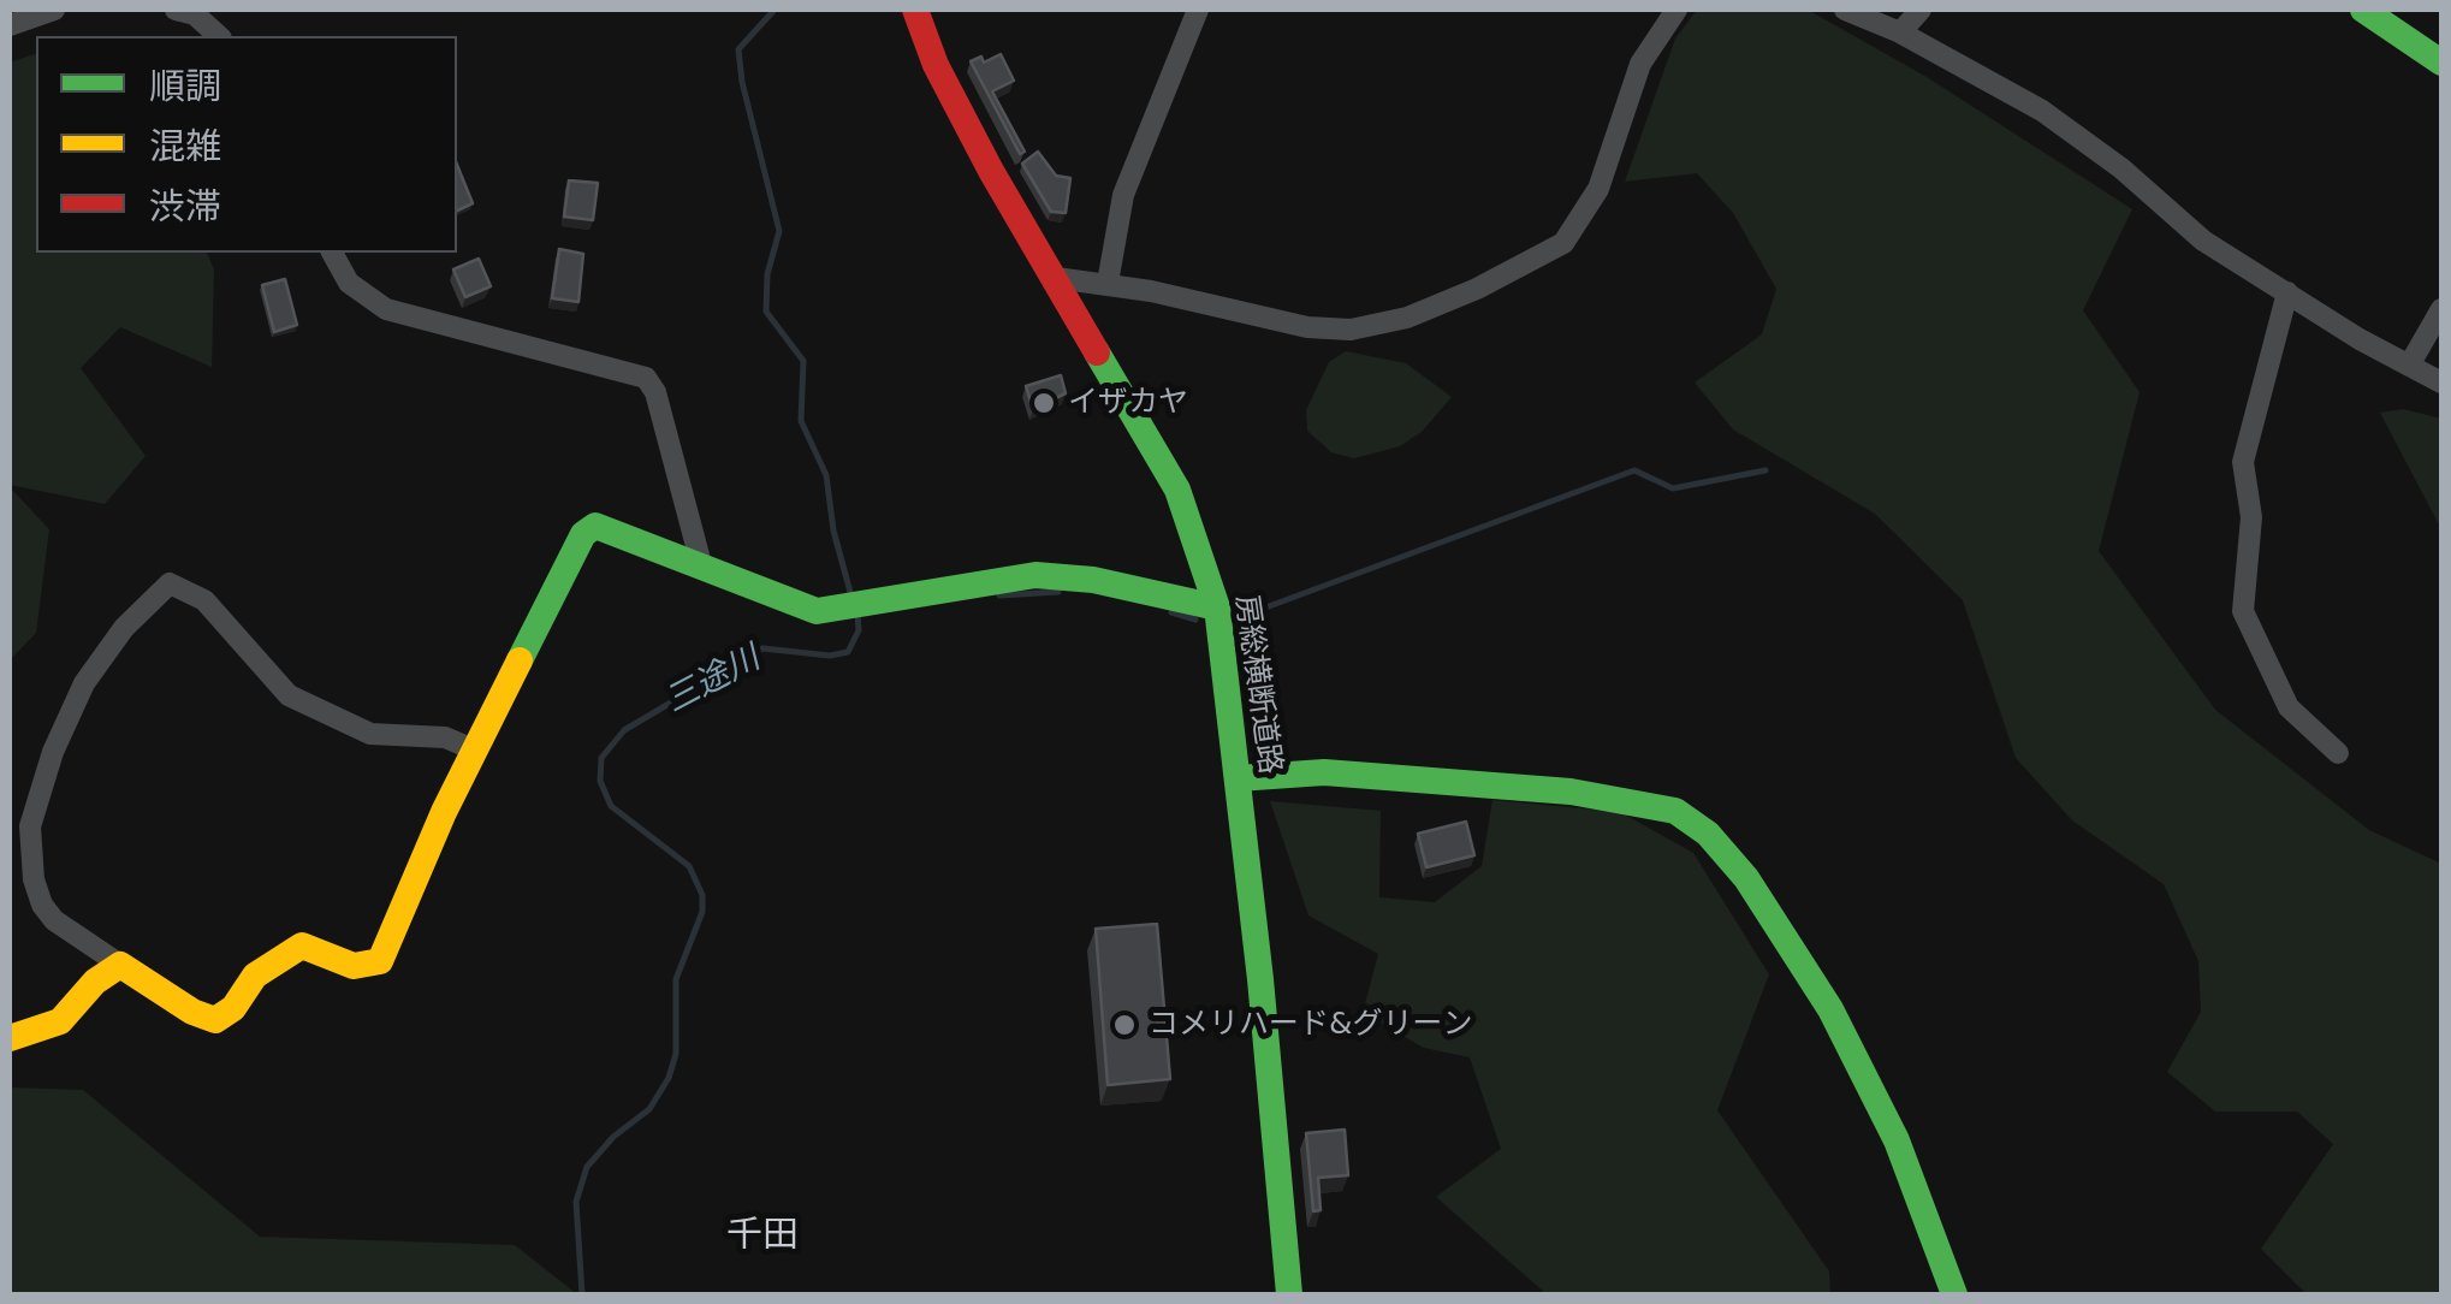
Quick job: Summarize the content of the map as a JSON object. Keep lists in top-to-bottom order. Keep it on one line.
{"streets":{"main road":["房総横断道路"]},"districts":["千田"],"water":["三途川"],"places":["イザカヤ","コメリハード&グリーン"],"legend":["順調","混雑","渋滞"]}
